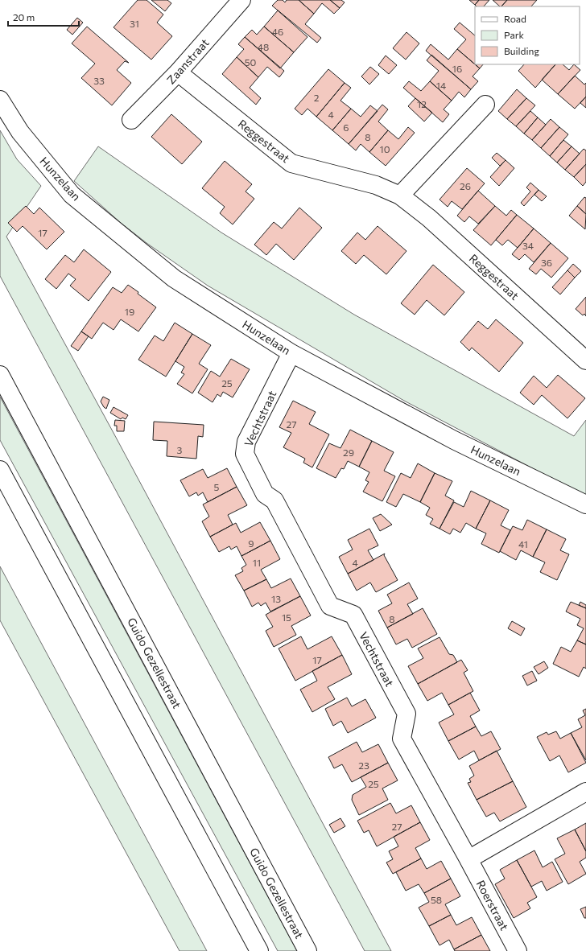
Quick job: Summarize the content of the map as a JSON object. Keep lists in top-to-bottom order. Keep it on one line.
{"streets":{"street":["Zaanstraat","Reggestraat","Hunzelaan","Vechtstraat","Guido Gezellestraat","Roerstraat"]},"crossings":[["Zaanstraat","Reggestraat"],["Hunzelaan","Vechtstraat"],["Vechtstraat","Roerstraat"]],"house_numbers":["31","46","48","50","16","33","14","2","12","4","6","8","10","26","17","34","36","19","25","27","3","29","5","9","41","11","4","13","15","8","17","23","25","27","58"],"legend":["Road","Park","Building"],"scale_bar":"20 m"}
